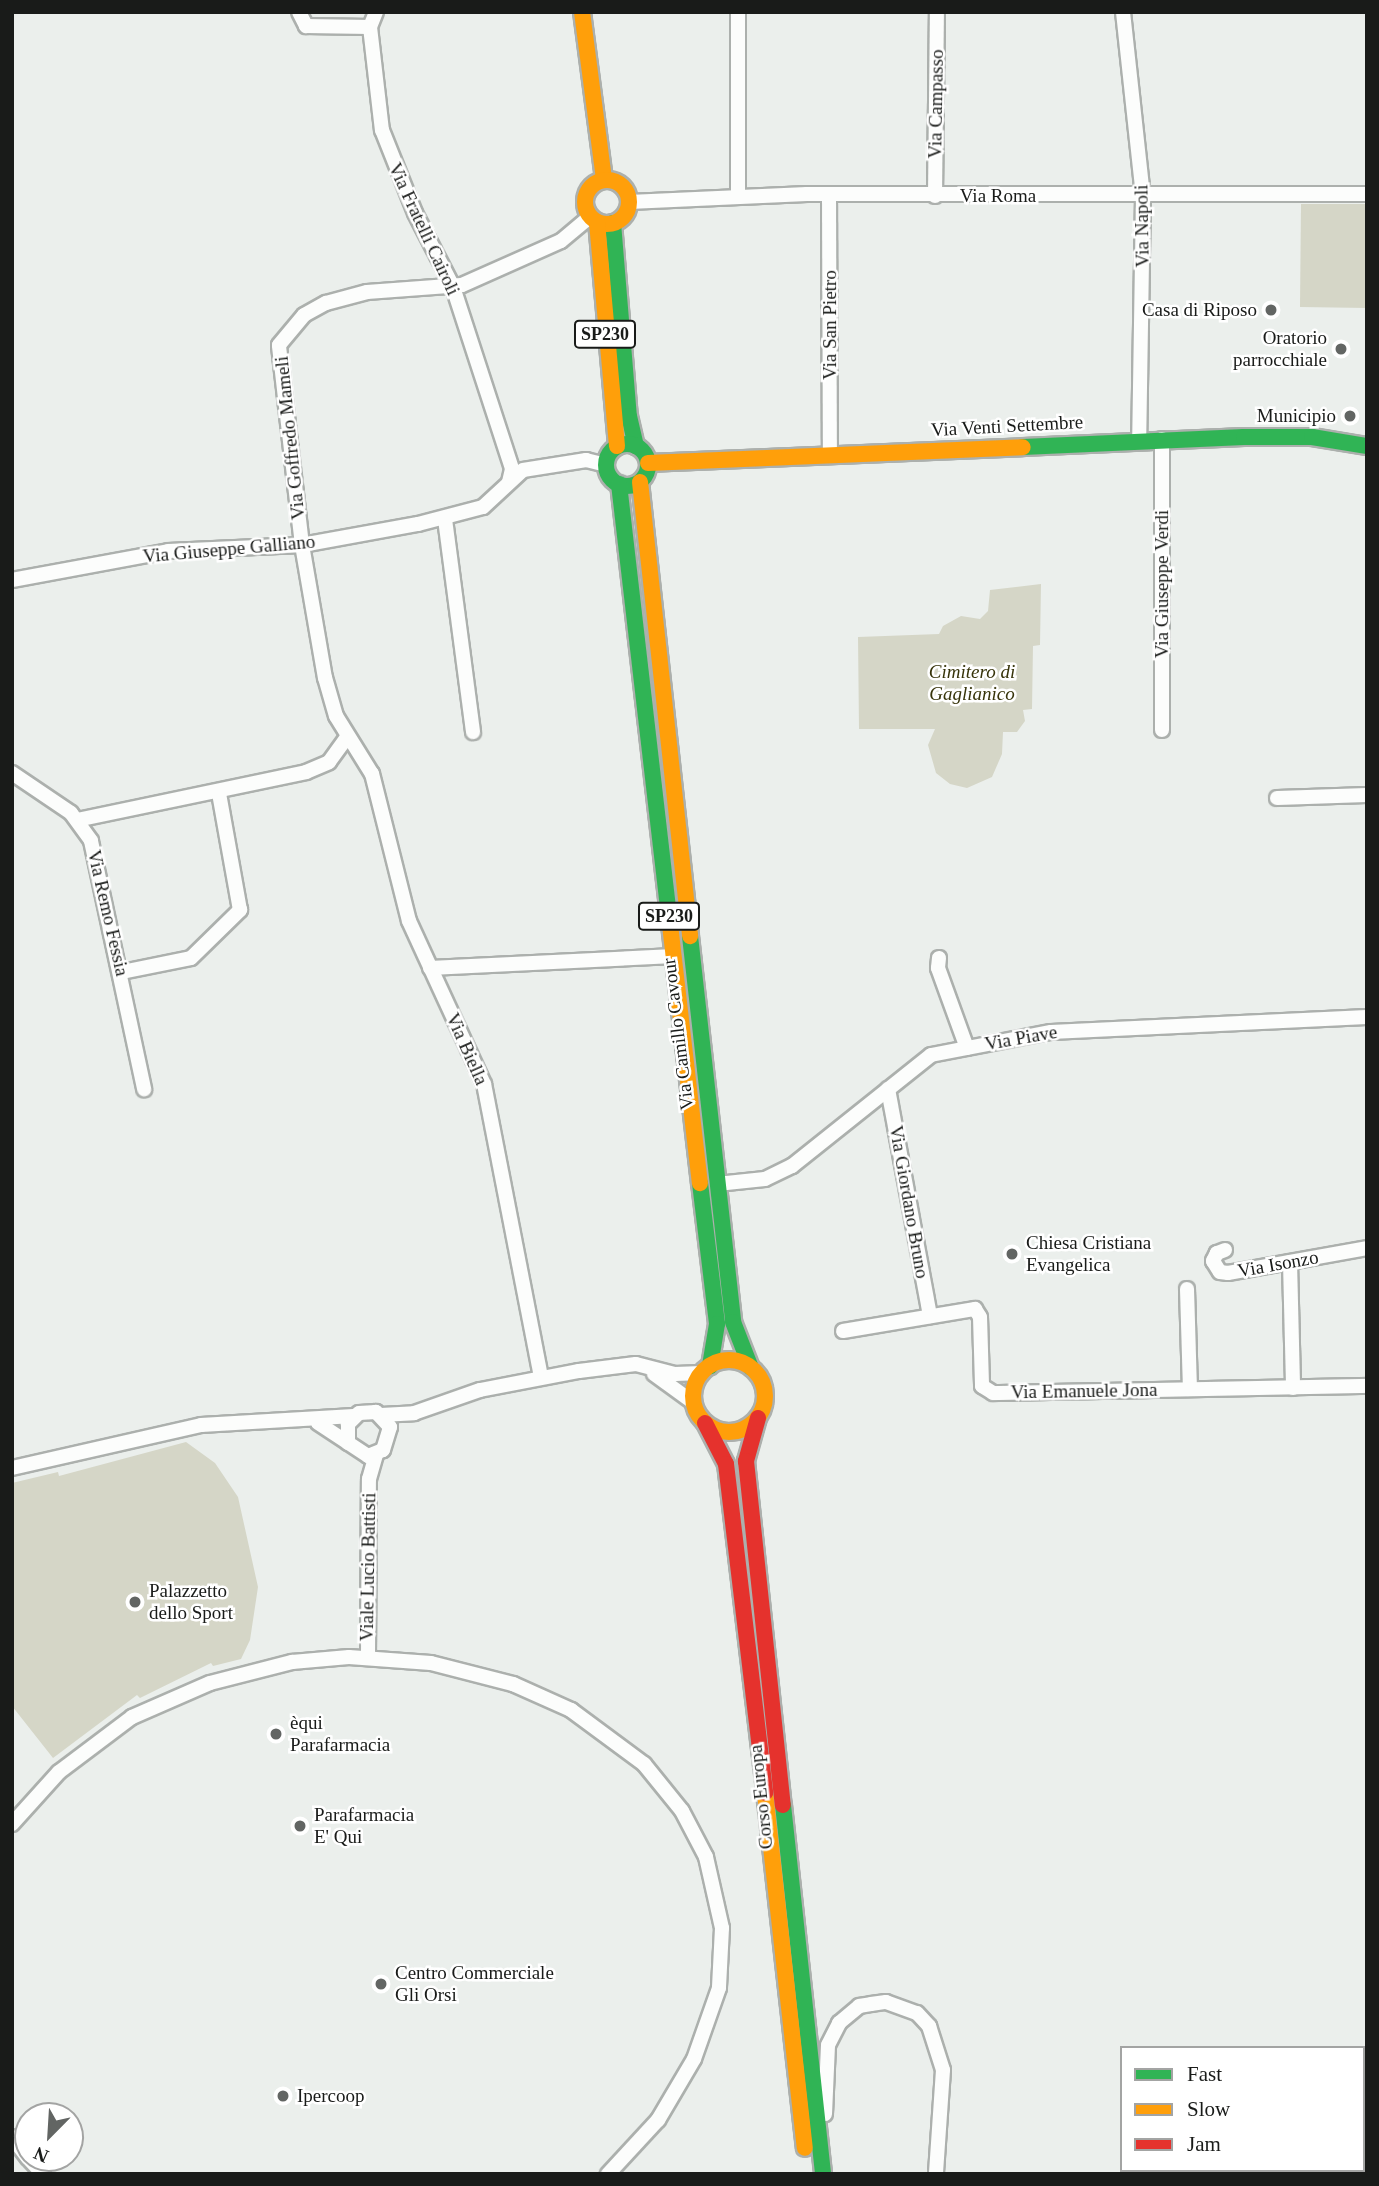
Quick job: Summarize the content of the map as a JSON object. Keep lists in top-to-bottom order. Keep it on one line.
{"streets":{"main road":["SP230","Via Venti Settembre","Via Camillo Cavour","Corso Europa"],"street":["Via Campasso","Via Roma","Via Napoli","Via Fratelli Cairoli","Via San Pietro","Via Goffredo Mameli","Via Giuseppe Galliano","Via Giuseppe Verdi","Via Remo Fessia","Via Piave","Via Biella","Via Giordano Bruno","Via Isonzo","Via Emanuele Jona","Viale Lucio Battisti"]},"crossings":[["Via Campasso","Via Roma"],["Via Roma","Via Napoli"],["Via Roma","Via San Pietro"],["Via Roma","SP230"],["Via Roma","Via Goffredo Mameli"],["Via Napoli","Via Venti Settembre"],["Via Fratelli Cairoli","Via Goffredo Mameli"],["Via Fratelli Cairoli","Via Giuseppe Galliano"],["Via San Pietro","Via Venti Settembre"],["SP230","Via Venti Settembre"],["SP230","Via Goffredo Mameli"],["SP230","Via Giuseppe Galliano"],["SP230","Via Camillo Cavour"],["Via Venti Settembre","Via Giuseppe Galliano"],["Via Venti Settembre","Via Giuseppe Verdi"],["Via Venti Settembre","Via Camillo Cavour"],["Via Goffredo Mameli","Via Giuseppe Galliano"],["Via Goffredo Mameli","Via Biella"],["Via Giuseppe Galliano","Via Camillo Cavour"],["Via Giuseppe Galliano","Via Biella"],["Via Camillo Cavour","Via Piave"],["Via Camillo Cavour","Corso Europa"],["Via Piave","Via Giordano Bruno"],["Via Giordano Bruno","Via Emanuele Jona"]],"parks":["Cimitero di Gaglianico"],"places":["Casa di Riposo","Oratorio parrocchiale","Municipio","Chiesa Cristiana Evangelica","Palazzetto dello Sport","èqui Parafarmacia","Parafarmacia E' Qui","Centro Commerciale Gli Orsi","Ipercoop"],"legend":["Fast","Slow","Jam"],"north":"bottom left"}
